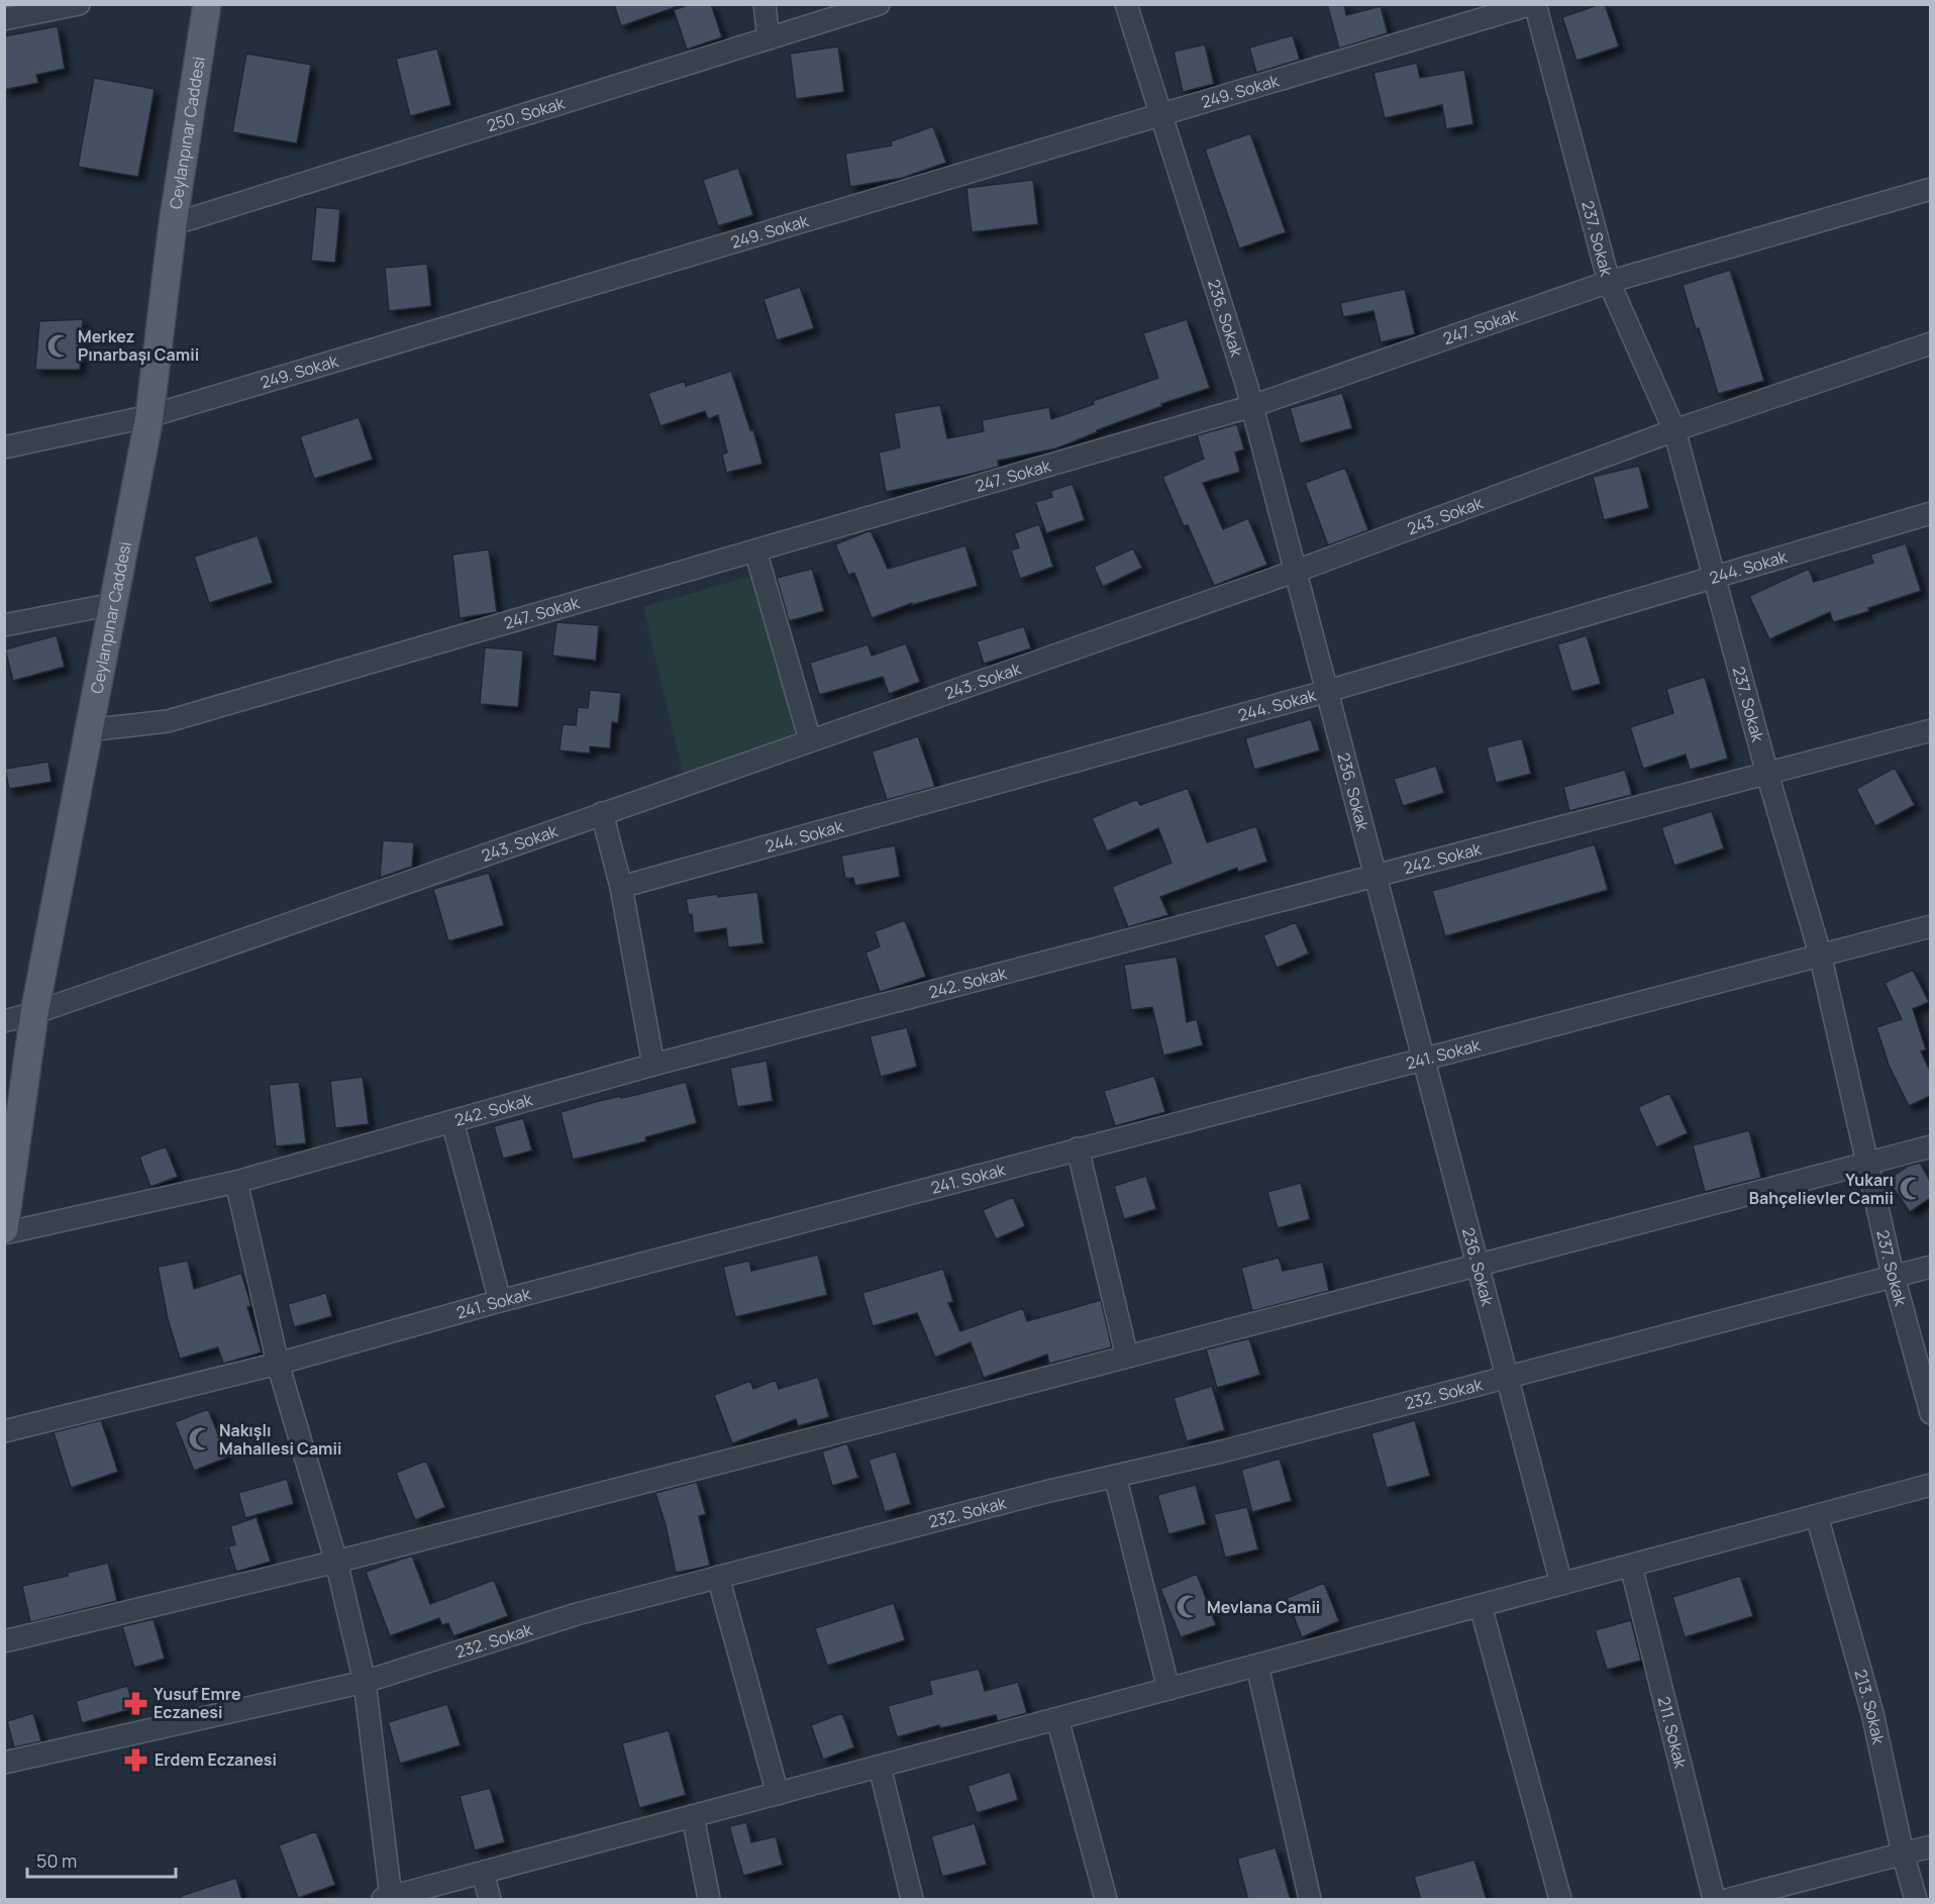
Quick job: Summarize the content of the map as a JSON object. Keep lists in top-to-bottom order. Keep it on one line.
{"streets":{"main road":["Ceylanpınar Caddesi"],"street":["249. Sokak","250. Sokak","237. Sokak","236. Sokak","247. Sokak","243. Sokak","244. Sokak","242. Sokak","241. Sokak","232. Sokak","213. Sokak","211. Sokak"]},"crossings":[["249. Sokak","Ceylanpınar Caddesi"],["249. Sokak","237. Sokak"],["249. Sokak","236. Sokak"],["250. Sokak","Ceylanpınar Caddesi"],["Ceylanpınar Caddesi","247. Sokak"],["Ceylanpınar Caddesi","243. Sokak"],["Ceylanpınar Caddesi","242. Sokak"],["237. Sokak","247. Sokak"],["237. Sokak","243. Sokak"],["237. Sokak","244. Sokak"],["237. Sokak","242. Sokak"],["237. Sokak","241. Sokak"],["237. Sokak","232. Sokak"],["236. Sokak","247. Sokak"],["236. Sokak","243. Sokak"],["236. Sokak","244. Sokak"],["236. Sokak","242. Sokak"],["236. Sokak","241. Sokak"],["236. Sokak","232. Sokak"]],"places":{"mosque":["Merkez Pınarbaşı Camii","Yukarı Bahçelievler Camii","Nakışlı Mahallesi Camii","Mevlana Camii"],"pharmacy":["Yusuf Emre Eczanesi","Erdem Eczanesi"]},"scale_bar":"50 m"}
